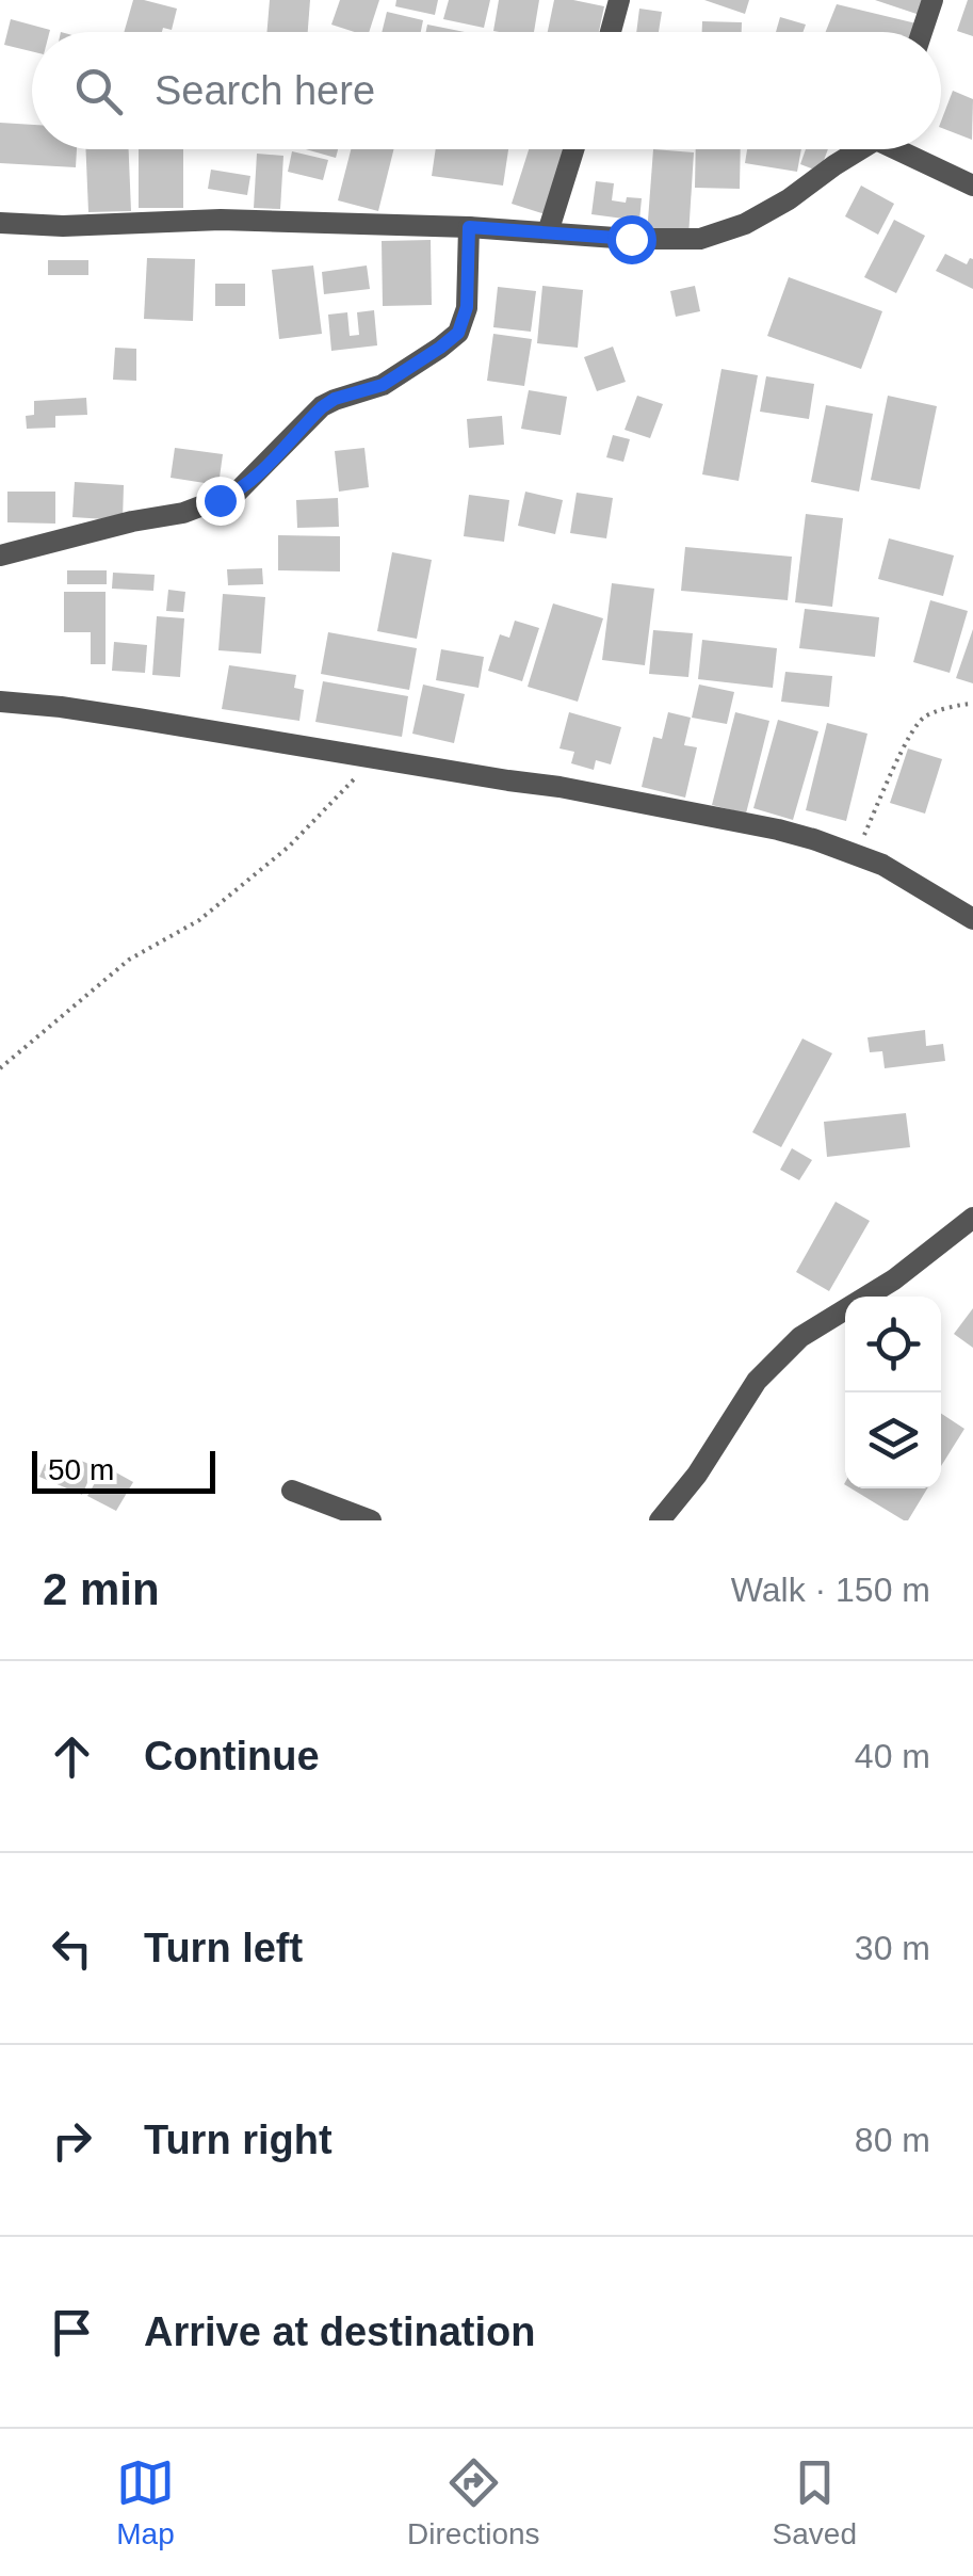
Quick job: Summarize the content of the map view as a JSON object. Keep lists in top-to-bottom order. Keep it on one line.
{"scale_bar":"50 m","page":{"search":"Search here","scale":"50 m","heading":["2 min","Walk · 150 m"],"list":[["Continue","40 m"],["Turn left","30 m"],["Turn right","80 m"],"Arrive at destination"],"nav":["Map","Directions","Saved"]}}
